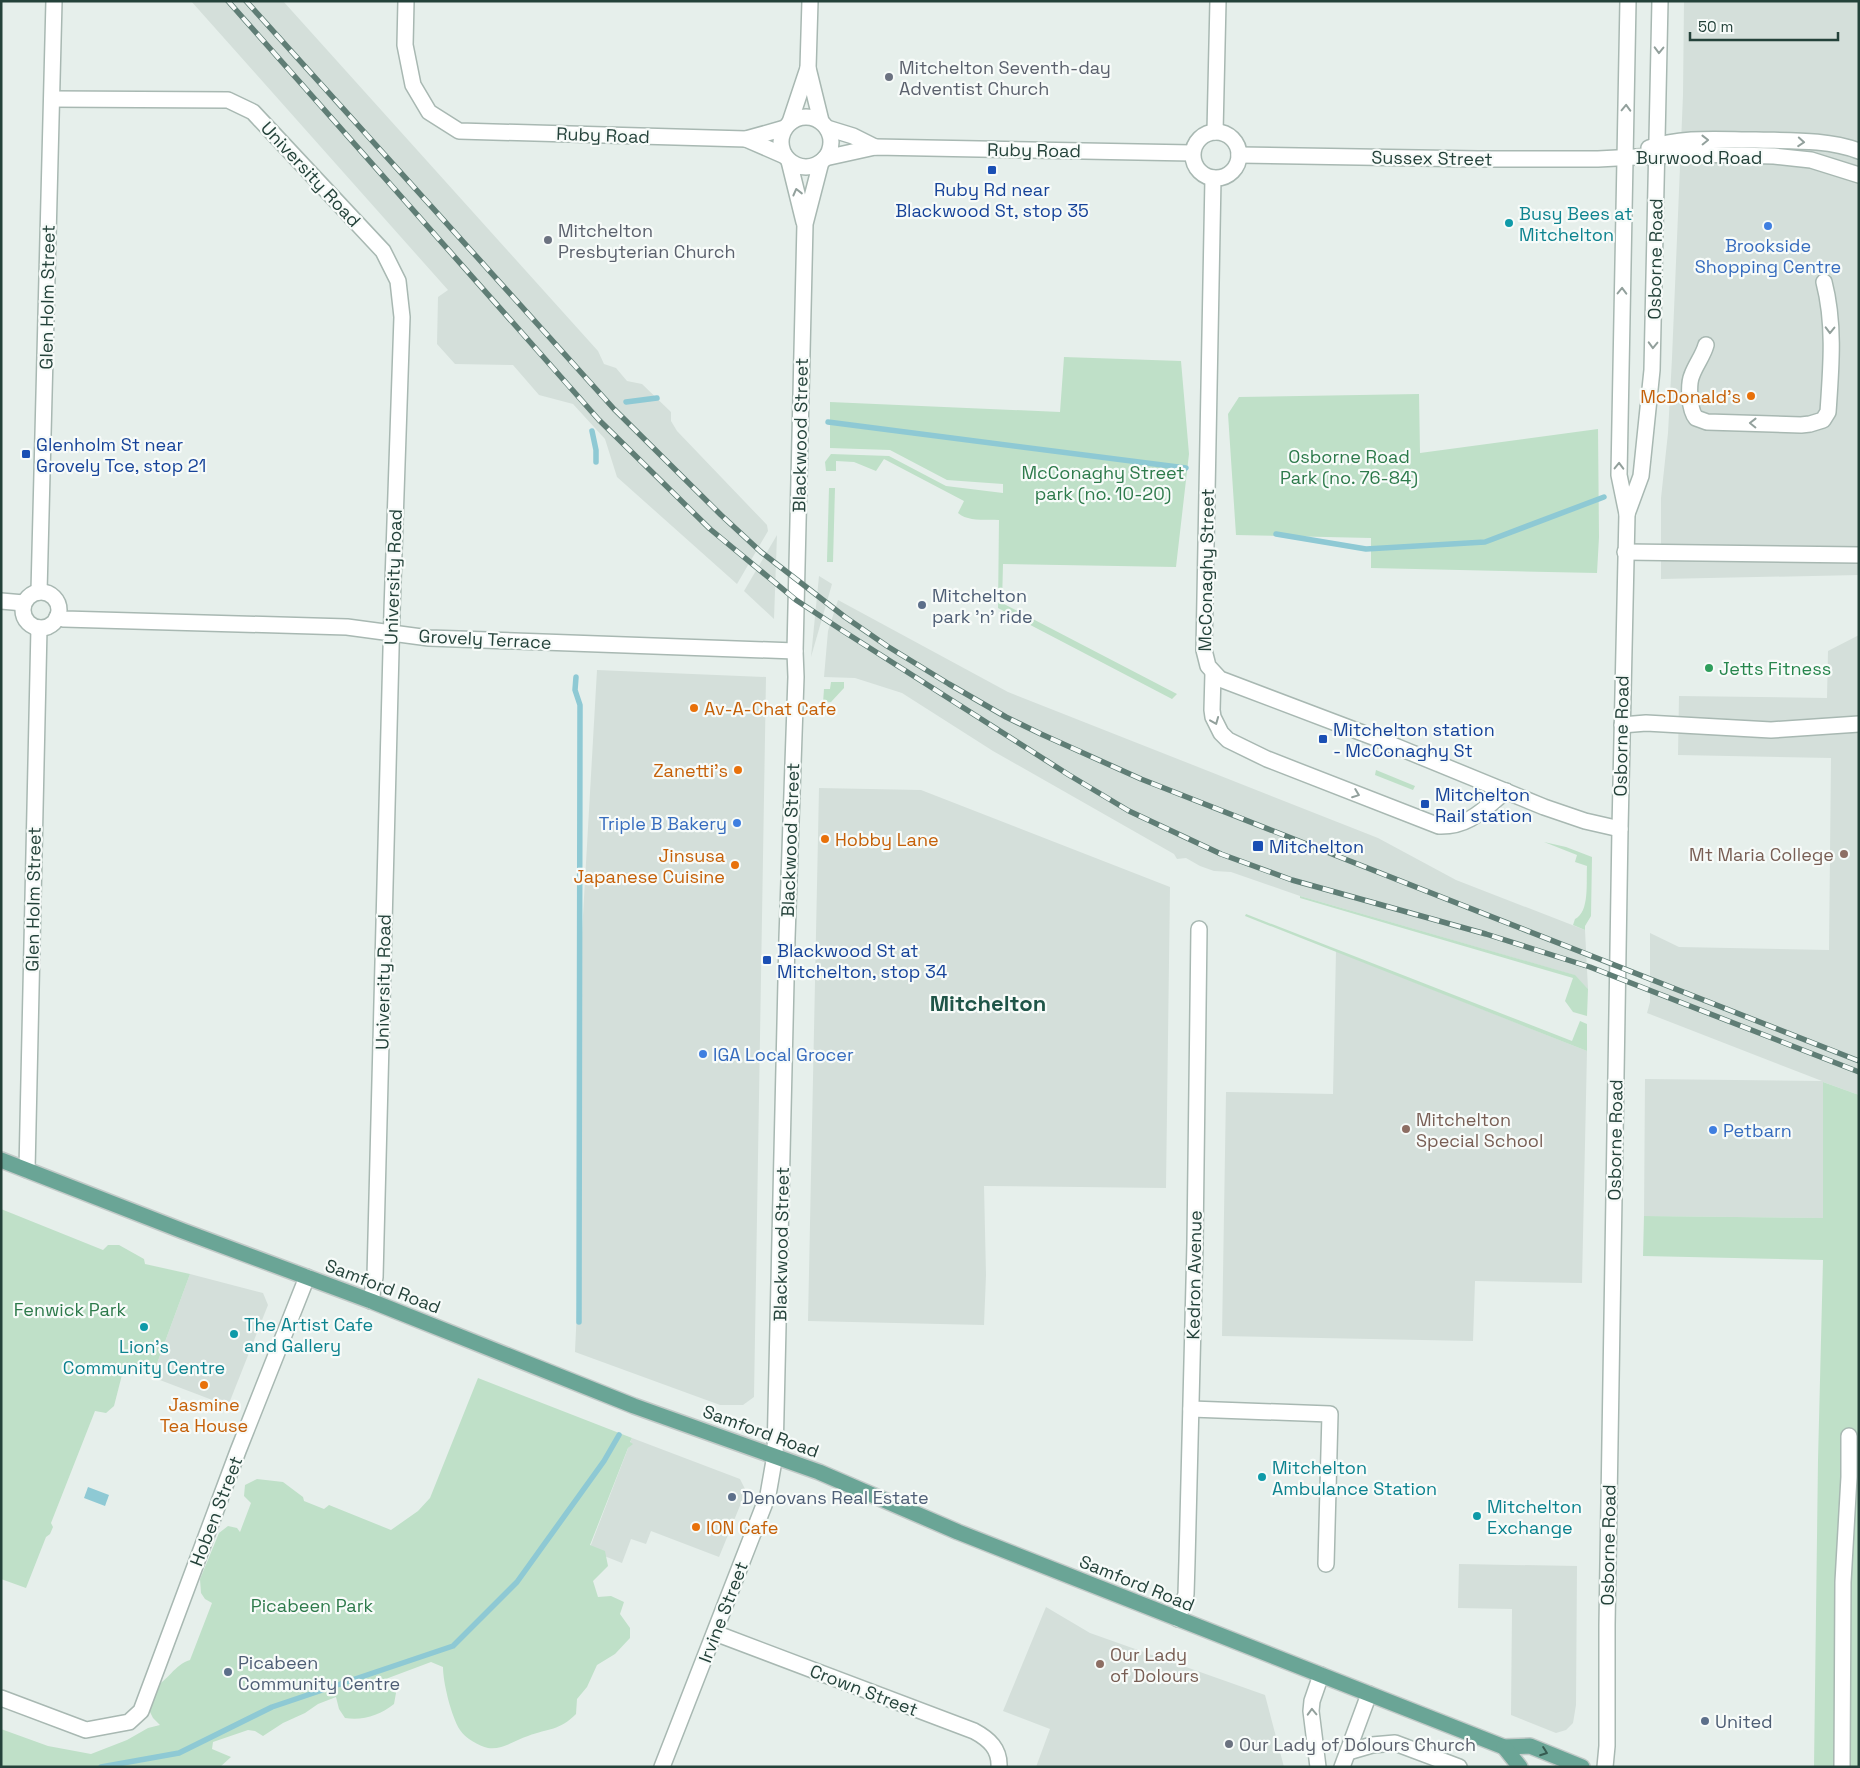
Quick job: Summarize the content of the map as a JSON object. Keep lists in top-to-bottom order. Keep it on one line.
{"streets":{"main road":["Samford Road"],"street":["Ruby Road","Burwood Road","Sussex Street","University Road","Osborne Road","Glen Holm Street","Blackwood Street","McConaghy Street","Grovely Terrace","Kedron Avenue","Hoben Street","Irvine Street","Crown Street"]},"crossings":[["Ruby Road","Sussex Street"],["Ruby Road","Blackwood Street"],["Ruby Road","McConaghy Street"],["Burwood Road","Sussex Street"],["Burwood Road","Osborne Road"],["Sussex Street","Osborne Road"],["Sussex Street","McConaghy Street"],["University Road","Glen Holm Street"],["University Road","Grovely Terrace"],["University Road","Samford Road"],["Osborne Road","McConaghy Street"],["Glen Holm Street","Grovely Terrace"],["Glen Holm Street","Samford Road"],["Blackwood Street","Grovely Terrace"],["Blackwood Street","Samford Road"],["Blackwood Street","Irvine Street"],["Kedron Avenue","Samford Road"],["Samford Road","Hoben Street"],["Samford Road","Irvine Street"],["Irvine Street","Crown Street"]],"districts":["Mitchelton"],"parks":["Osborne Road Park (no. 76-84)","McConaghy Street park (no. 10-20)","Fenwick Park","Picabeen Park"],"places":{"other":["Mitchelton Seventh-day Adventist Church","Busy Bees at Mitchelton","Brookside Shopping Centre","Mitchelton Presbyterian Church","McDonald's","Mitchelton park 'n' ride","Jetts Fitness","Av-A-Chat Cafe","Zanetti's","Triple B Bakery","Hobby Lane","Mt Maria College","Jinsusa Japanese Cuisine","IGA Local Grocer","Mitchelton Special School","Petbarn","Lion's Community Centre","The Artist Cafe and Gallery","Jasmine Tea House","Mitchelton Ambulance Station","Denovans Real Estate","Mitchelton Exchange","ION Cafe","Our Lady of Dolours","Picabeen Community Centre","United","Our Lady of Dolours Church"],"transit":["Ruby Rd near Blackwood St, stop 35","Glenholm St near Grovely Tce, stop 21","Mitchelton station - McConaghy St","Mitchelton Rail station","Mitchelton","Blackwood St at Mitchelton, stop 34"]},"scale_bar":"50 m"}
